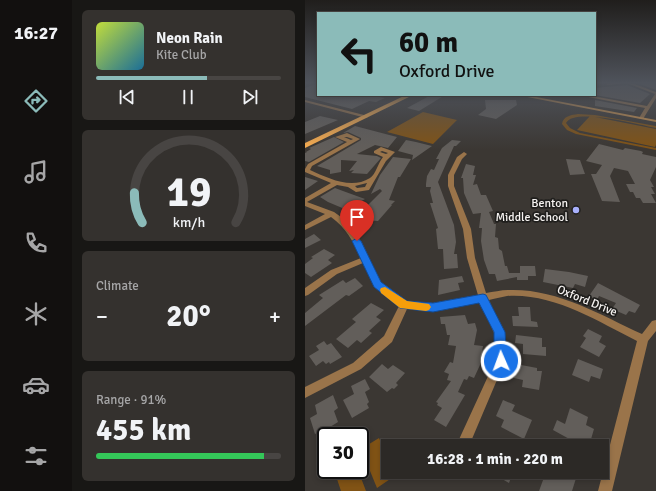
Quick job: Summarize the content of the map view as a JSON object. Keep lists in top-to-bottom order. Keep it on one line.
{"streets":{"street":["Oxford Drive"]},"places":["Benton Middle School"],"page":{"tabs":"16:27","turn":["60 m","Oxford Drive"],"song":["Neon Rain","Kite Club"],"tile":["Climate",["Range · 91%","455 km"]],"heat":["−","20°","+"],"limit":"30","trip":"16:28 · 1 min · 220 m","gauge":["19","km/h"]}}
